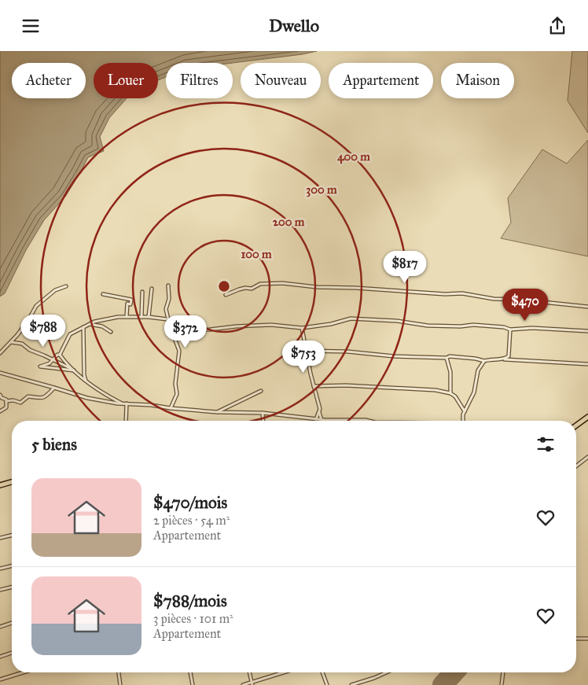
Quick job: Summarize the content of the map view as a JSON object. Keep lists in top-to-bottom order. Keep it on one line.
{"page":{"header":"Dwello","chip":["Acheter","Louer","Filtres","Nouveau","Appartement","Maison"],"price":["$817","$470","$788","$372","$753"],"heading":"5 biens","list":[{"name":"$470/mois","note":"2 pièces · 54 m² · Appartement"},{"name":"$788/mois","note":"3 pièces · 101 m² · Appartement"}]},"rings":["400 m","300 m","200 m","100 m"]}
